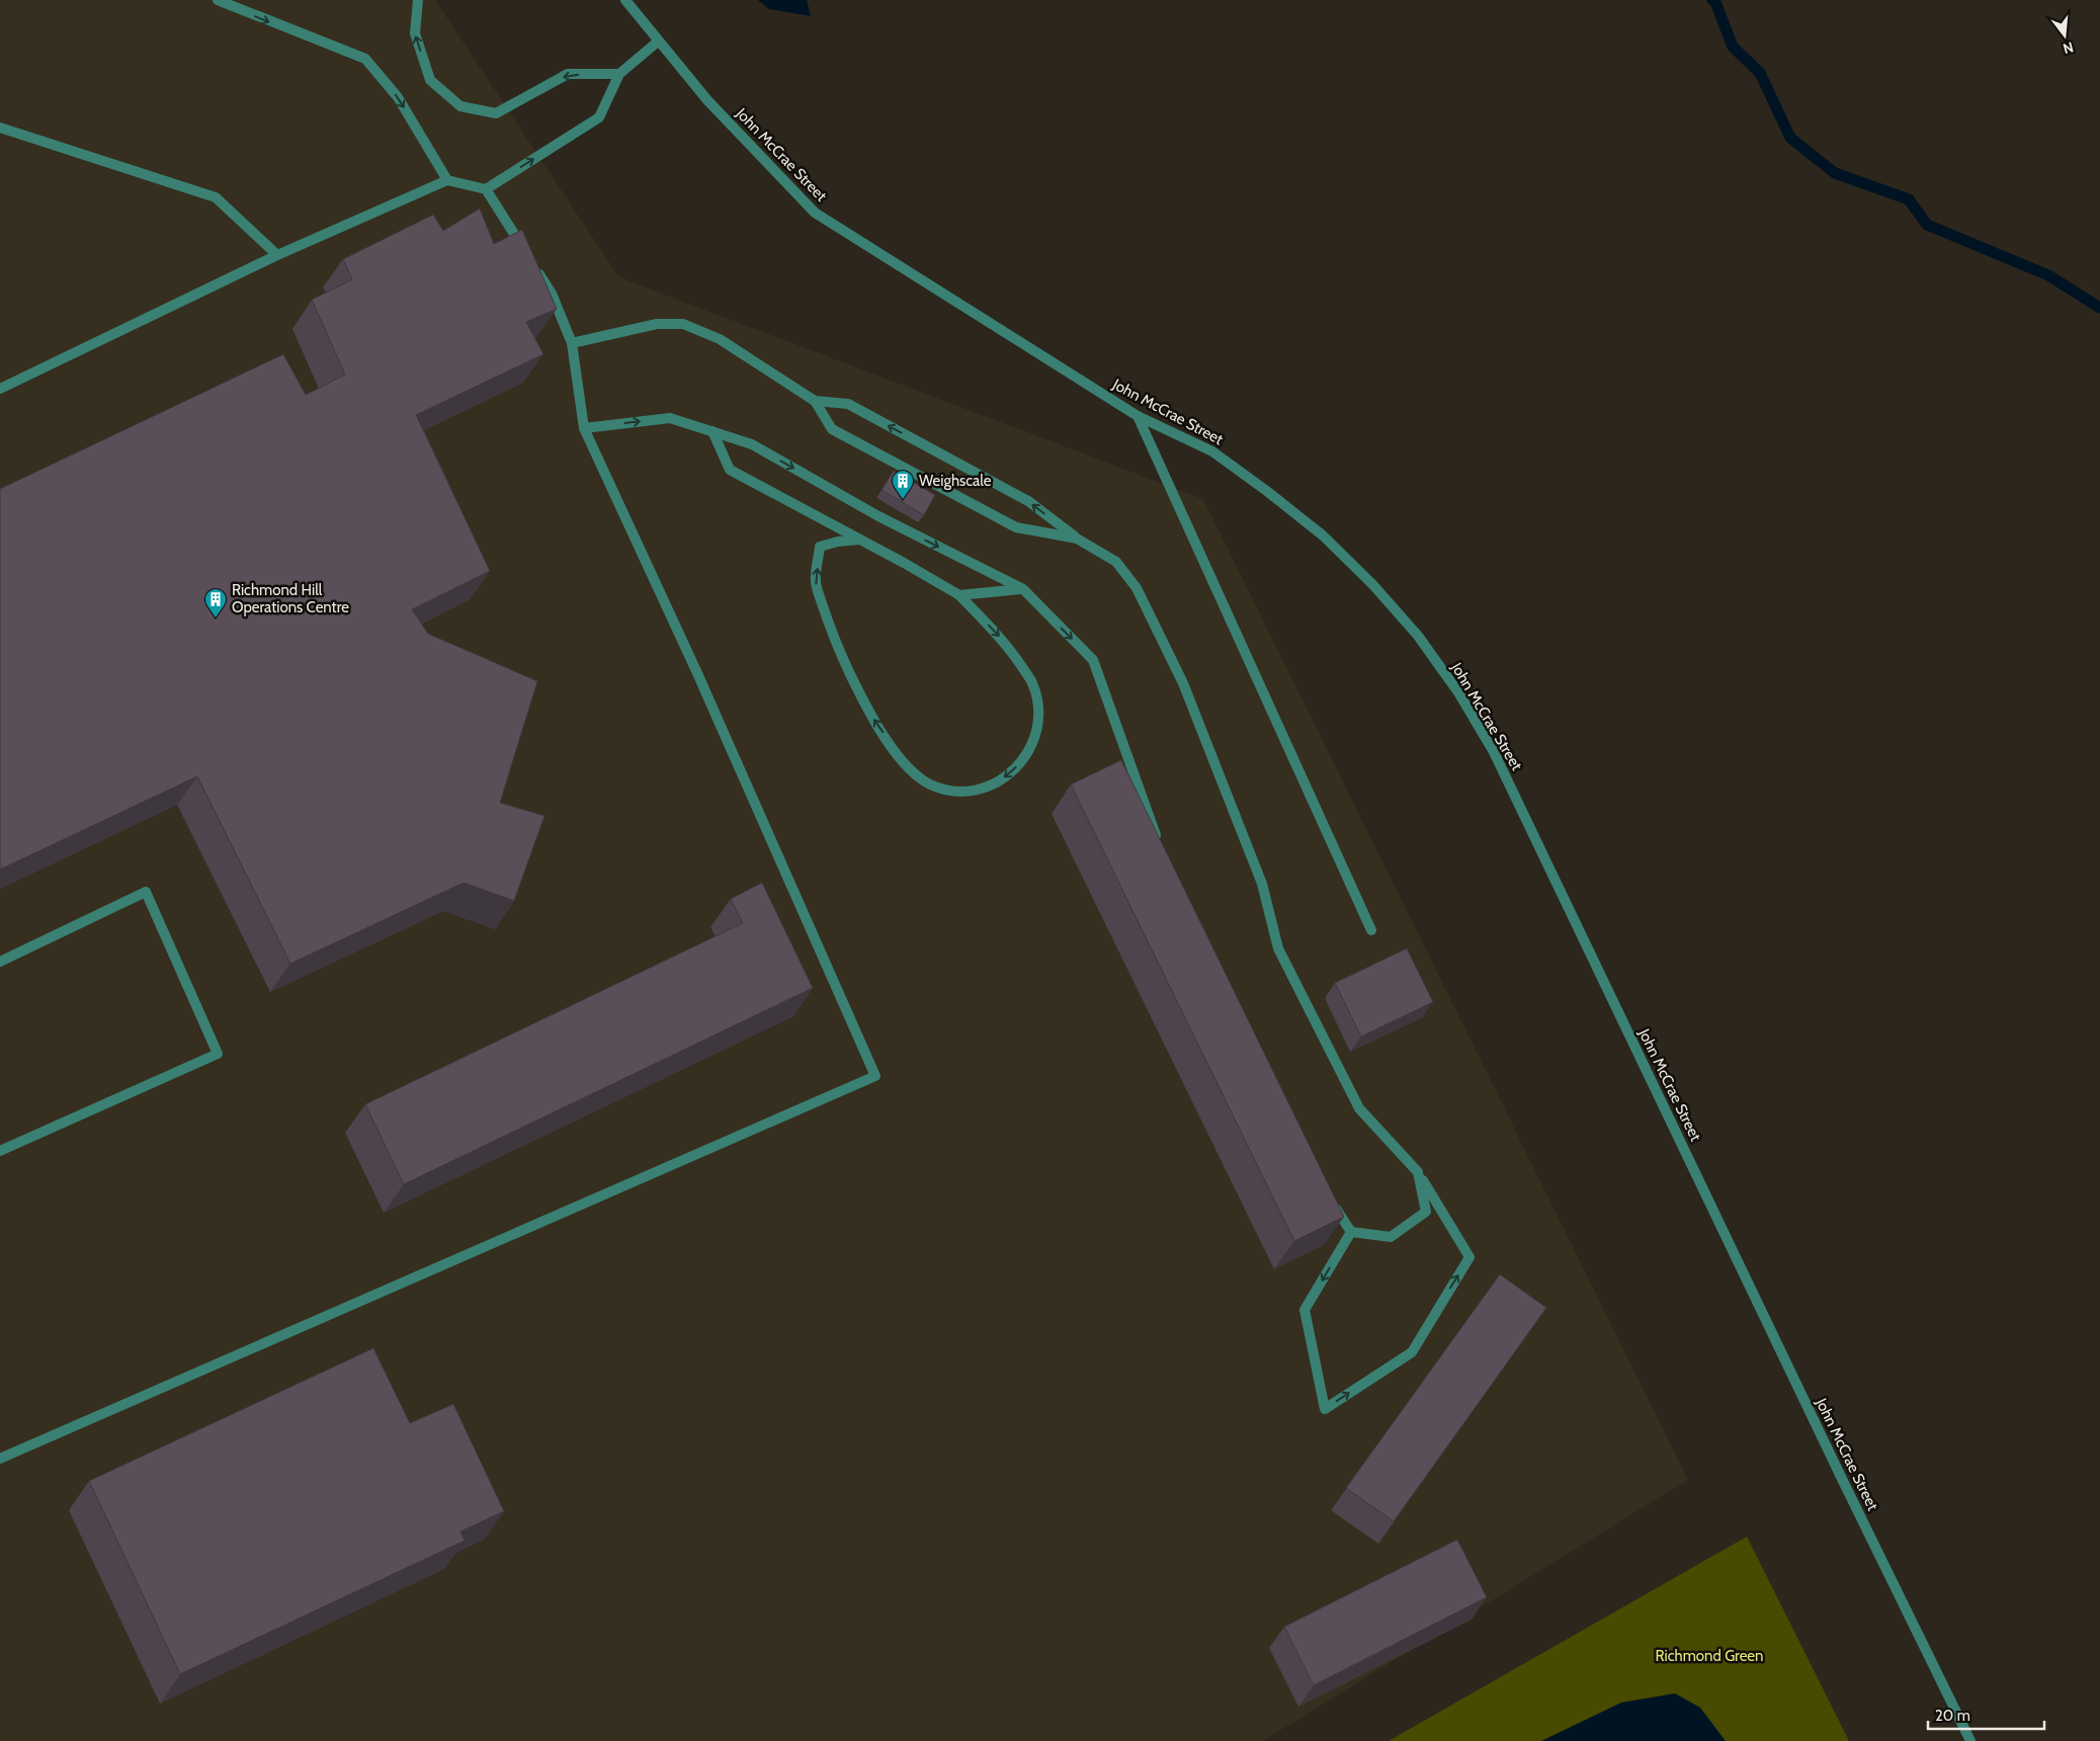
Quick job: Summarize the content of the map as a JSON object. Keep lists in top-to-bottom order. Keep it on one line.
{"streets":{"street":["John McCrae Street"]},"parks":["Richmond Green"],"places":{"building":["Weighscale","Richmond Hill Operations Centre"]},"scale_bar":"20 m","north":"bottom"}
